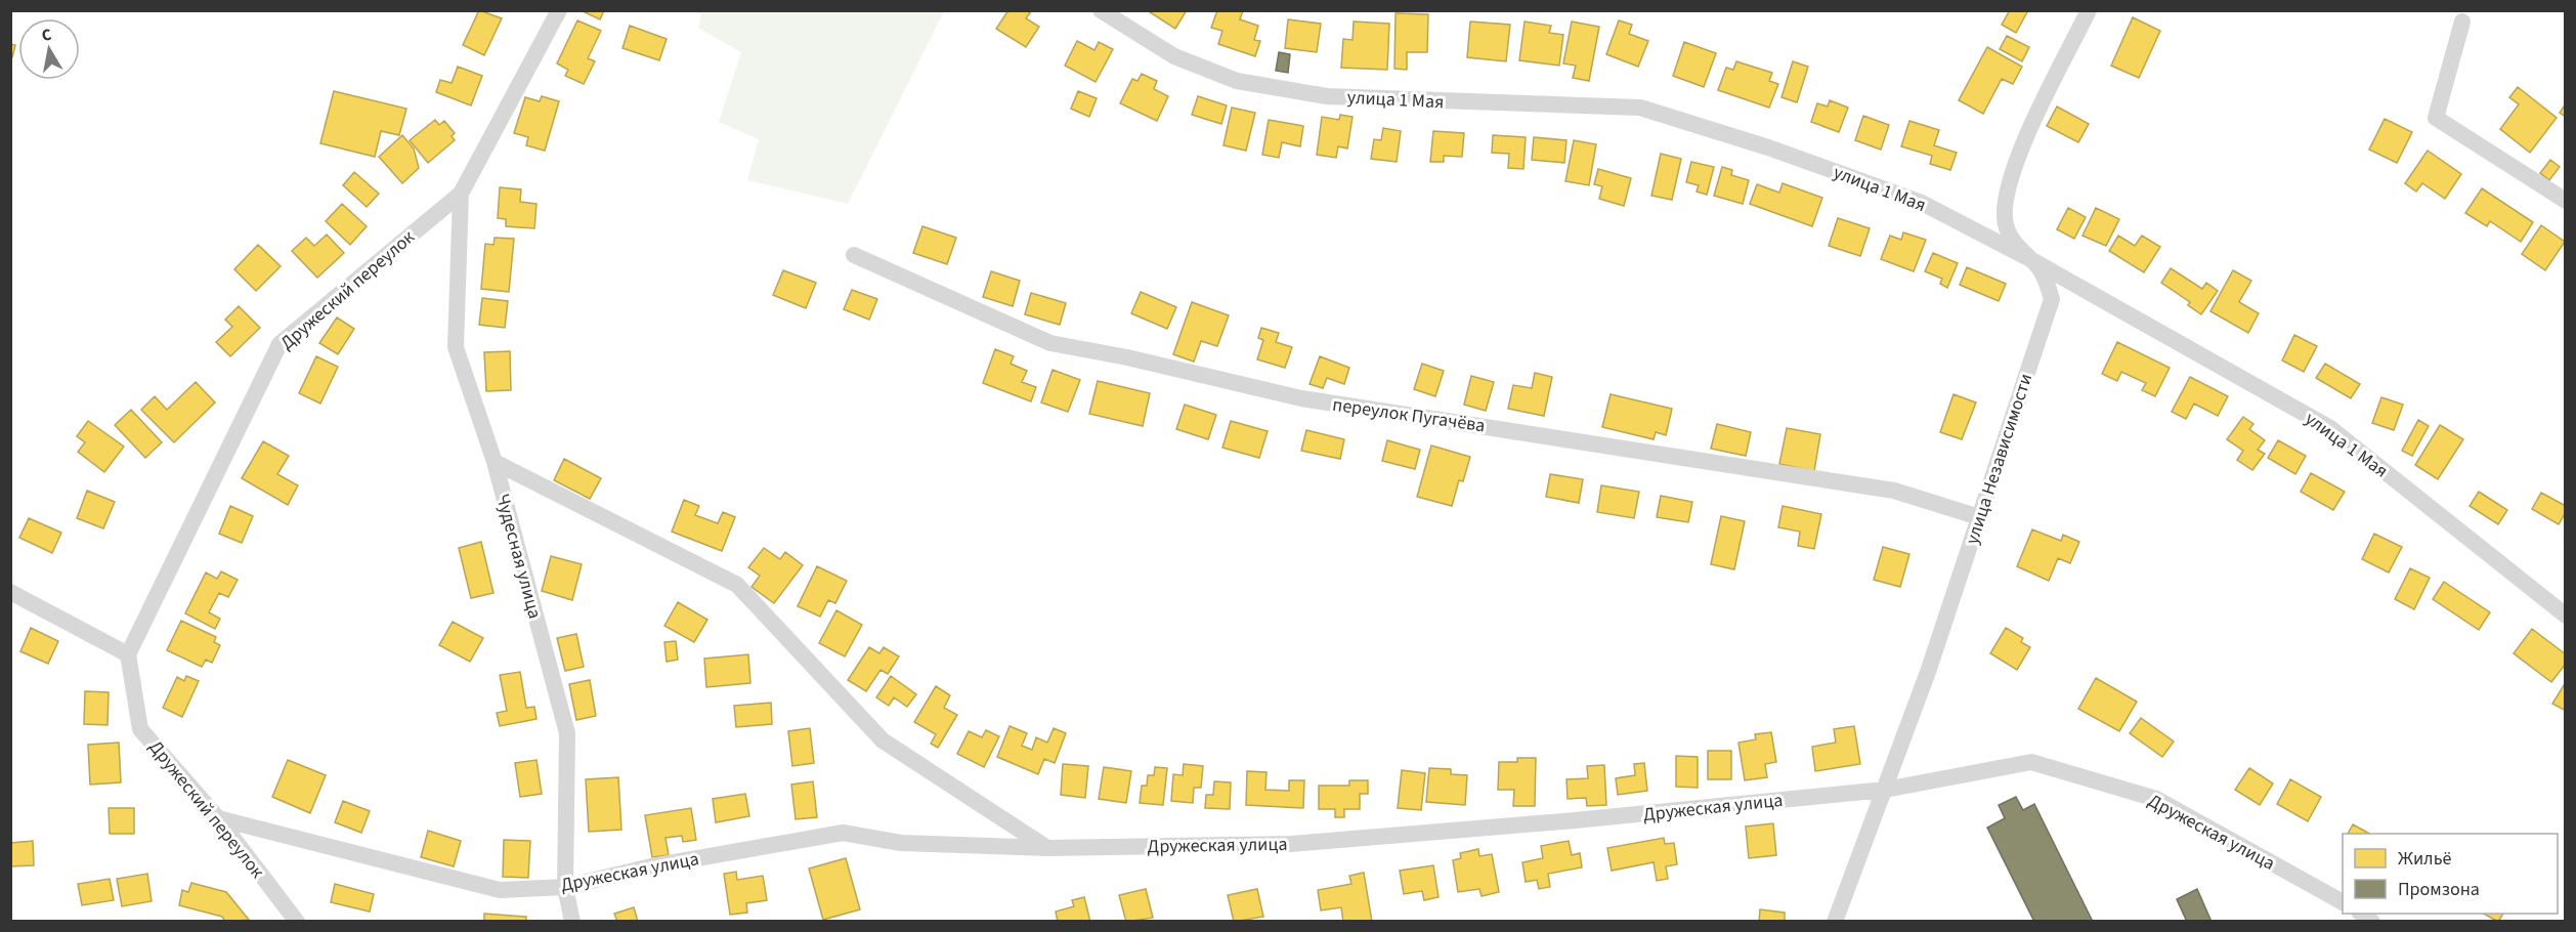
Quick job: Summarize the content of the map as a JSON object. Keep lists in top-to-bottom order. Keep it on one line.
{"streets":{"street":["улица 1 Мая","Дружеский переулок","переулок Пугачёва","улица Независимости","Чудесная улица","Дружеская улица"]},"crossings":[["улица 1 Мая","улица Независимости"],["Дружеский переулок","Чудесная улица"],["Дружеский переулок","Дружеская улица"],["переулок Пугачёва","улица Независимости"],["улица Независимости","Дружеская улица"],["Чудесная улица","Дружеская улица"]],"legend":["Жильё","Промзона"],"north":"top"}
